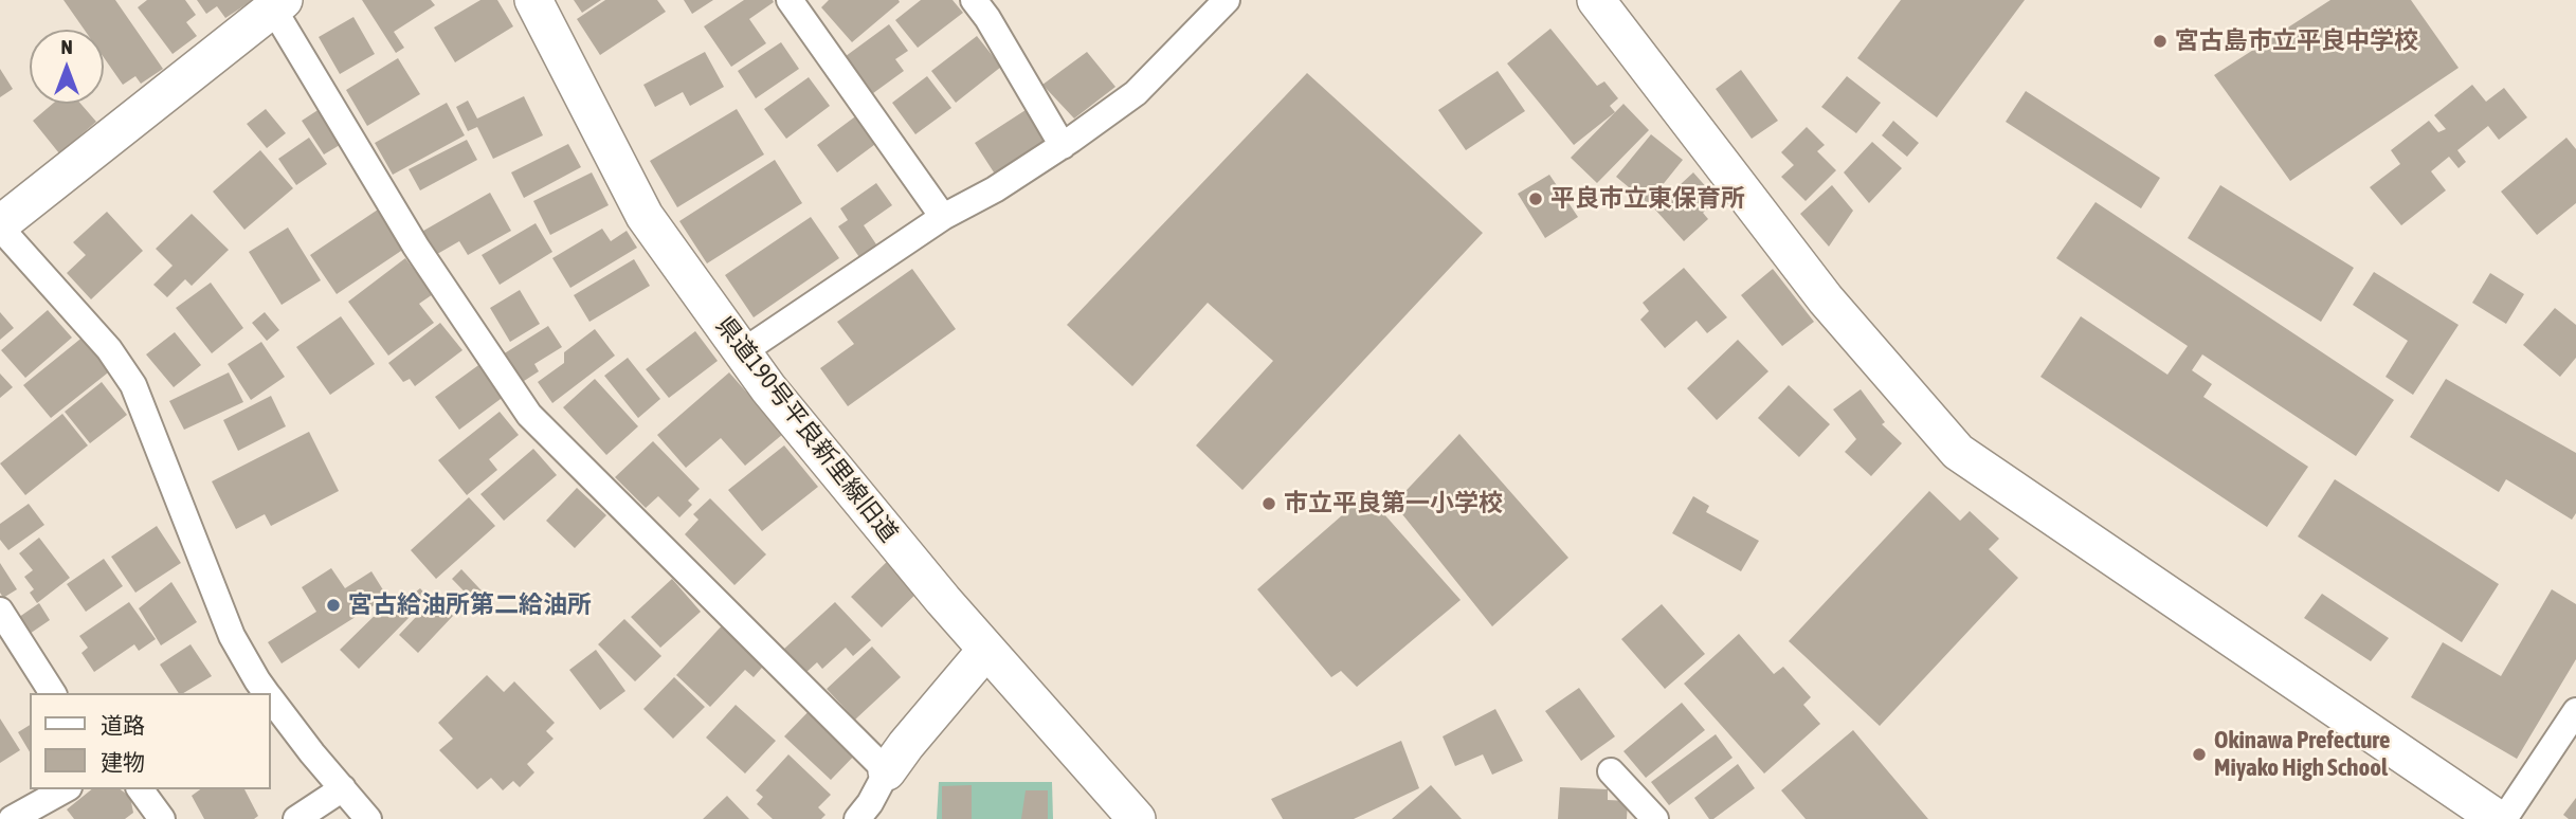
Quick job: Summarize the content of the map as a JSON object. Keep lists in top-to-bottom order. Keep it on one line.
{"streets":{"street":["県道190号平良新里線旧道"]},"places":["宮古島市立平良中学校","平良市立東保育所","市立平良第一小学校","宮古給油所第二給油所","Okinawa Prefecture Miyako High School"],"legend":["道路","建物"],"north":"top"}
